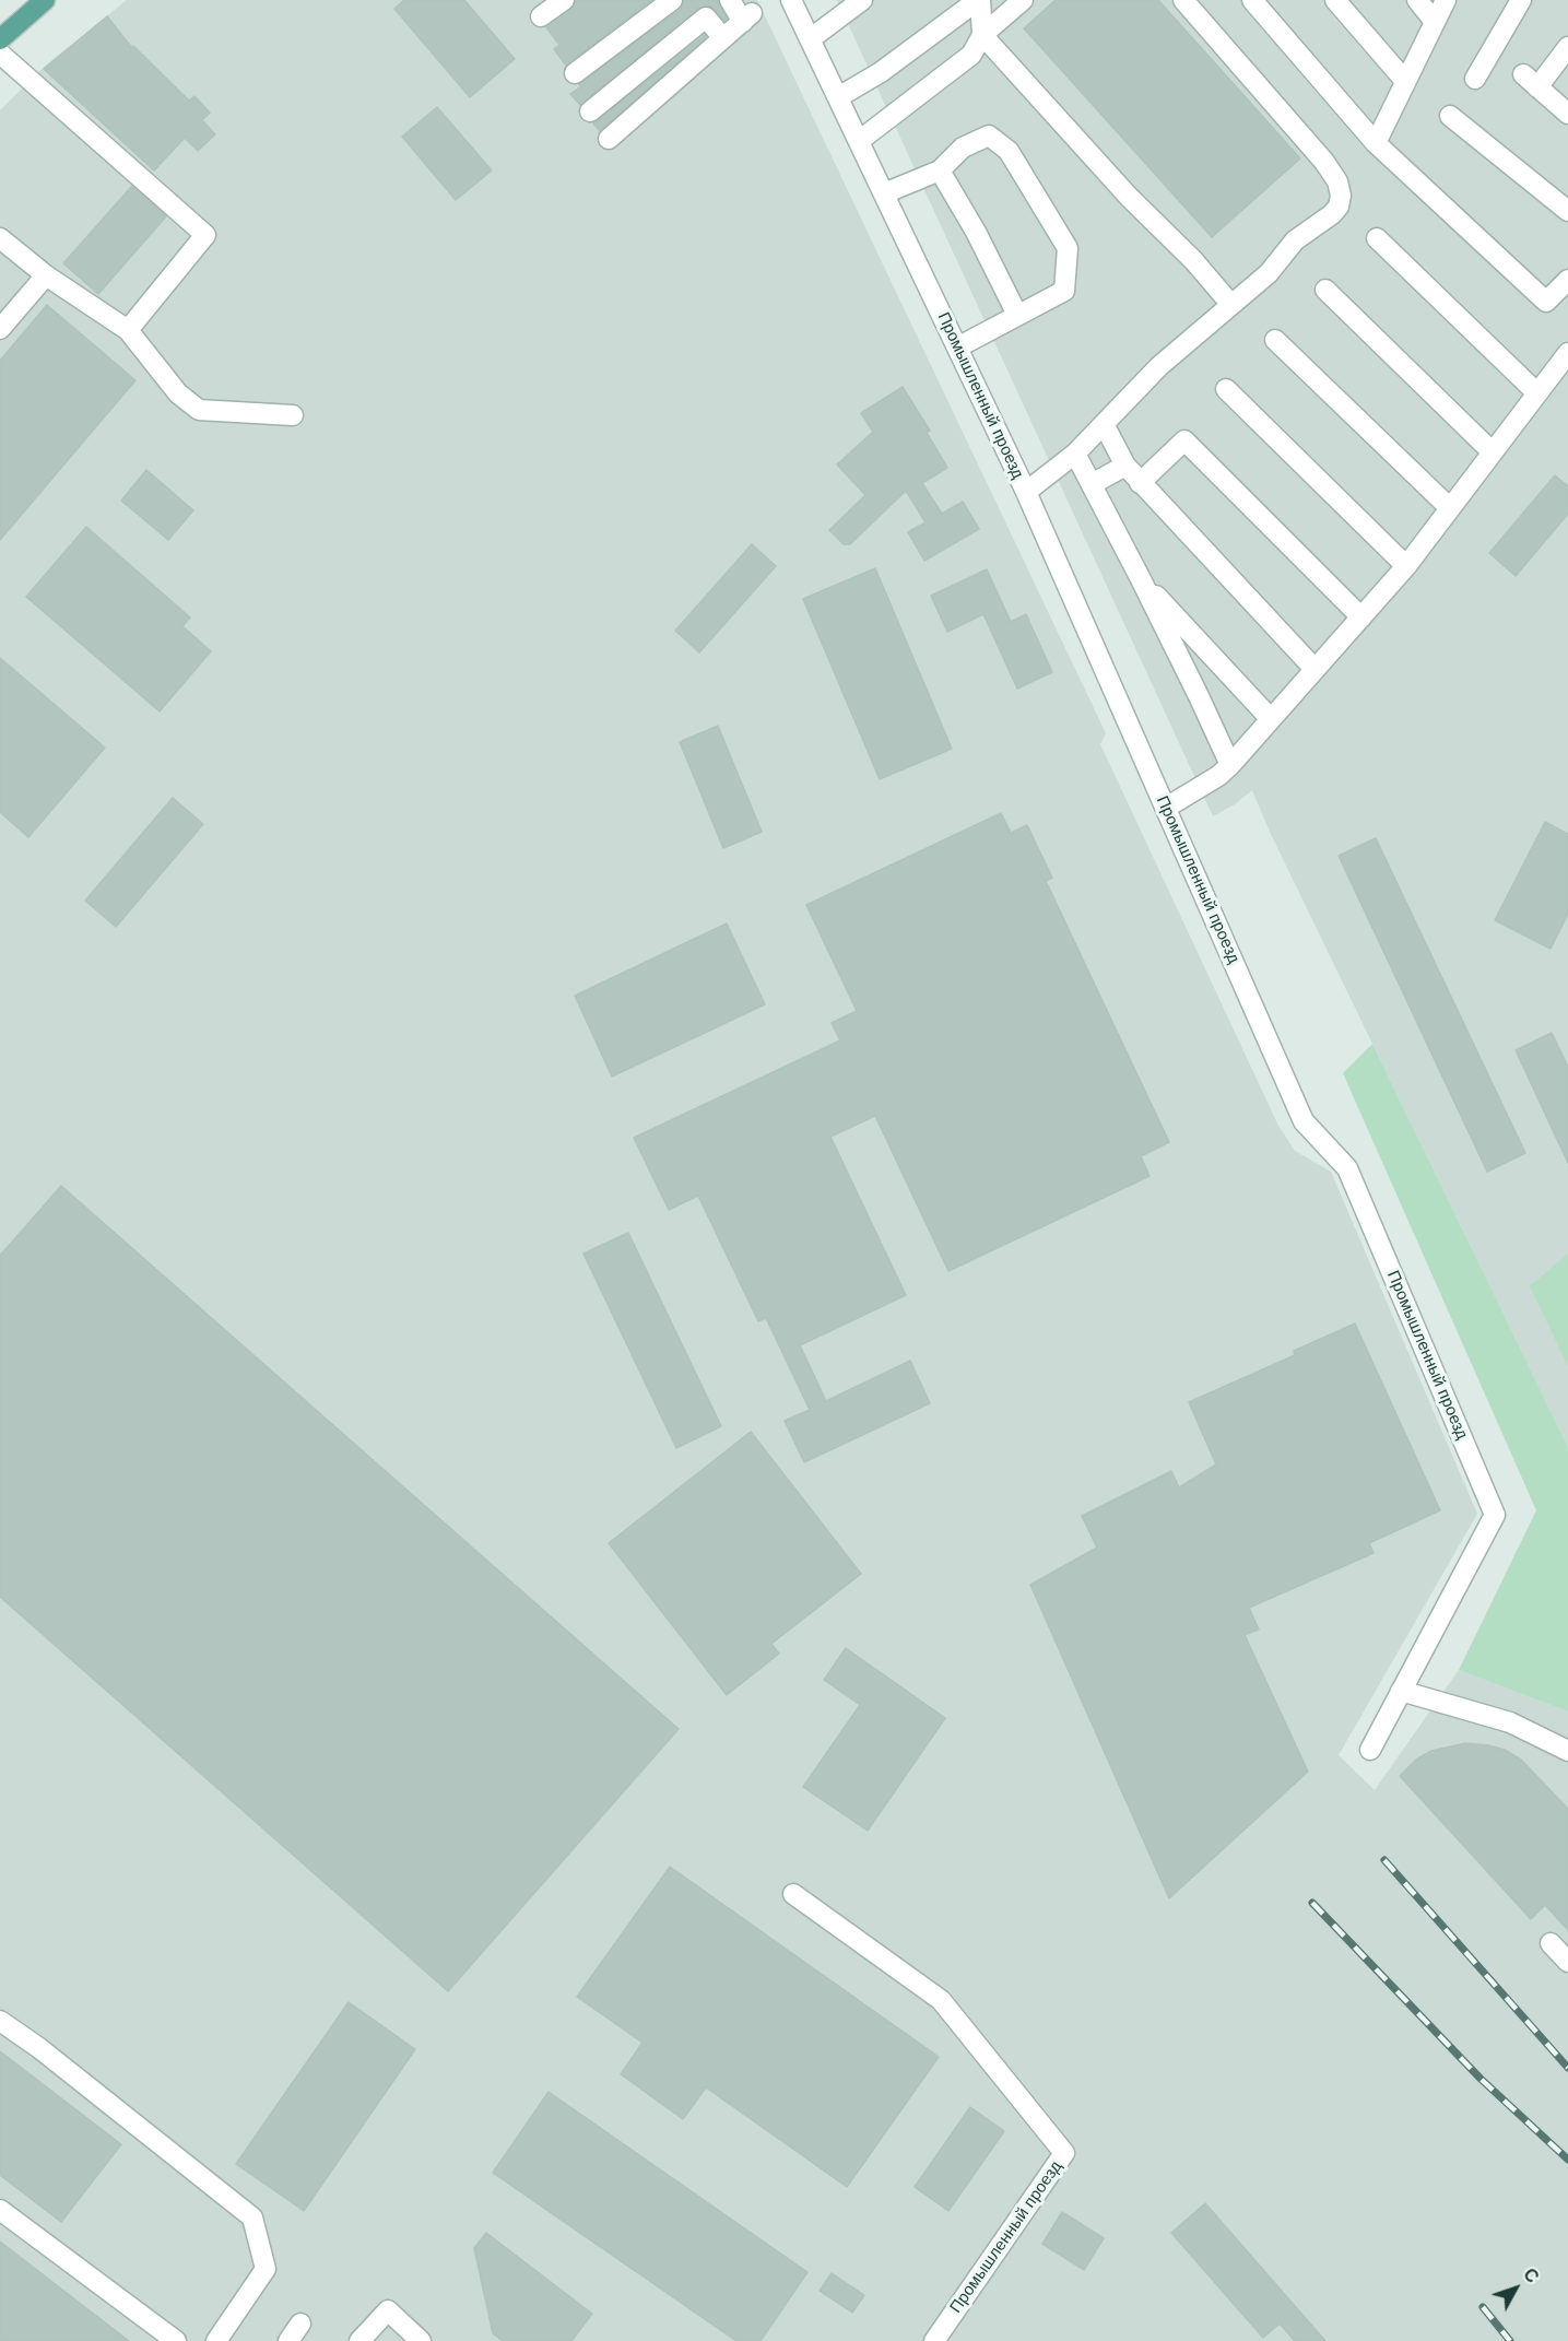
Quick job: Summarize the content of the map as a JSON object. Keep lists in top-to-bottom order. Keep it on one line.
{"streets":{"street":["Промышленный проезд"]},"north":"top right"}
